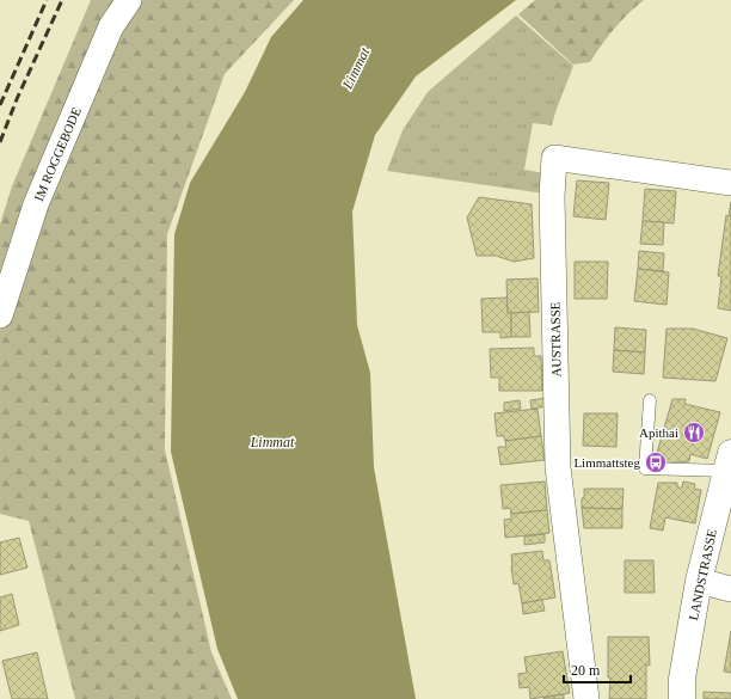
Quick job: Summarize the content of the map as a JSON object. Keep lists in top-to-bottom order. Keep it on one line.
{"streets":{"main road":["LANDSTRASSE"],"street":["IM ROGGEBODE","AUSTRASSE"]},"water":["Limmat"],"places":{"restaurant":["Apithai"],"bus stop":["Limmattsteg"]},"scale_bar":"20 m"}
